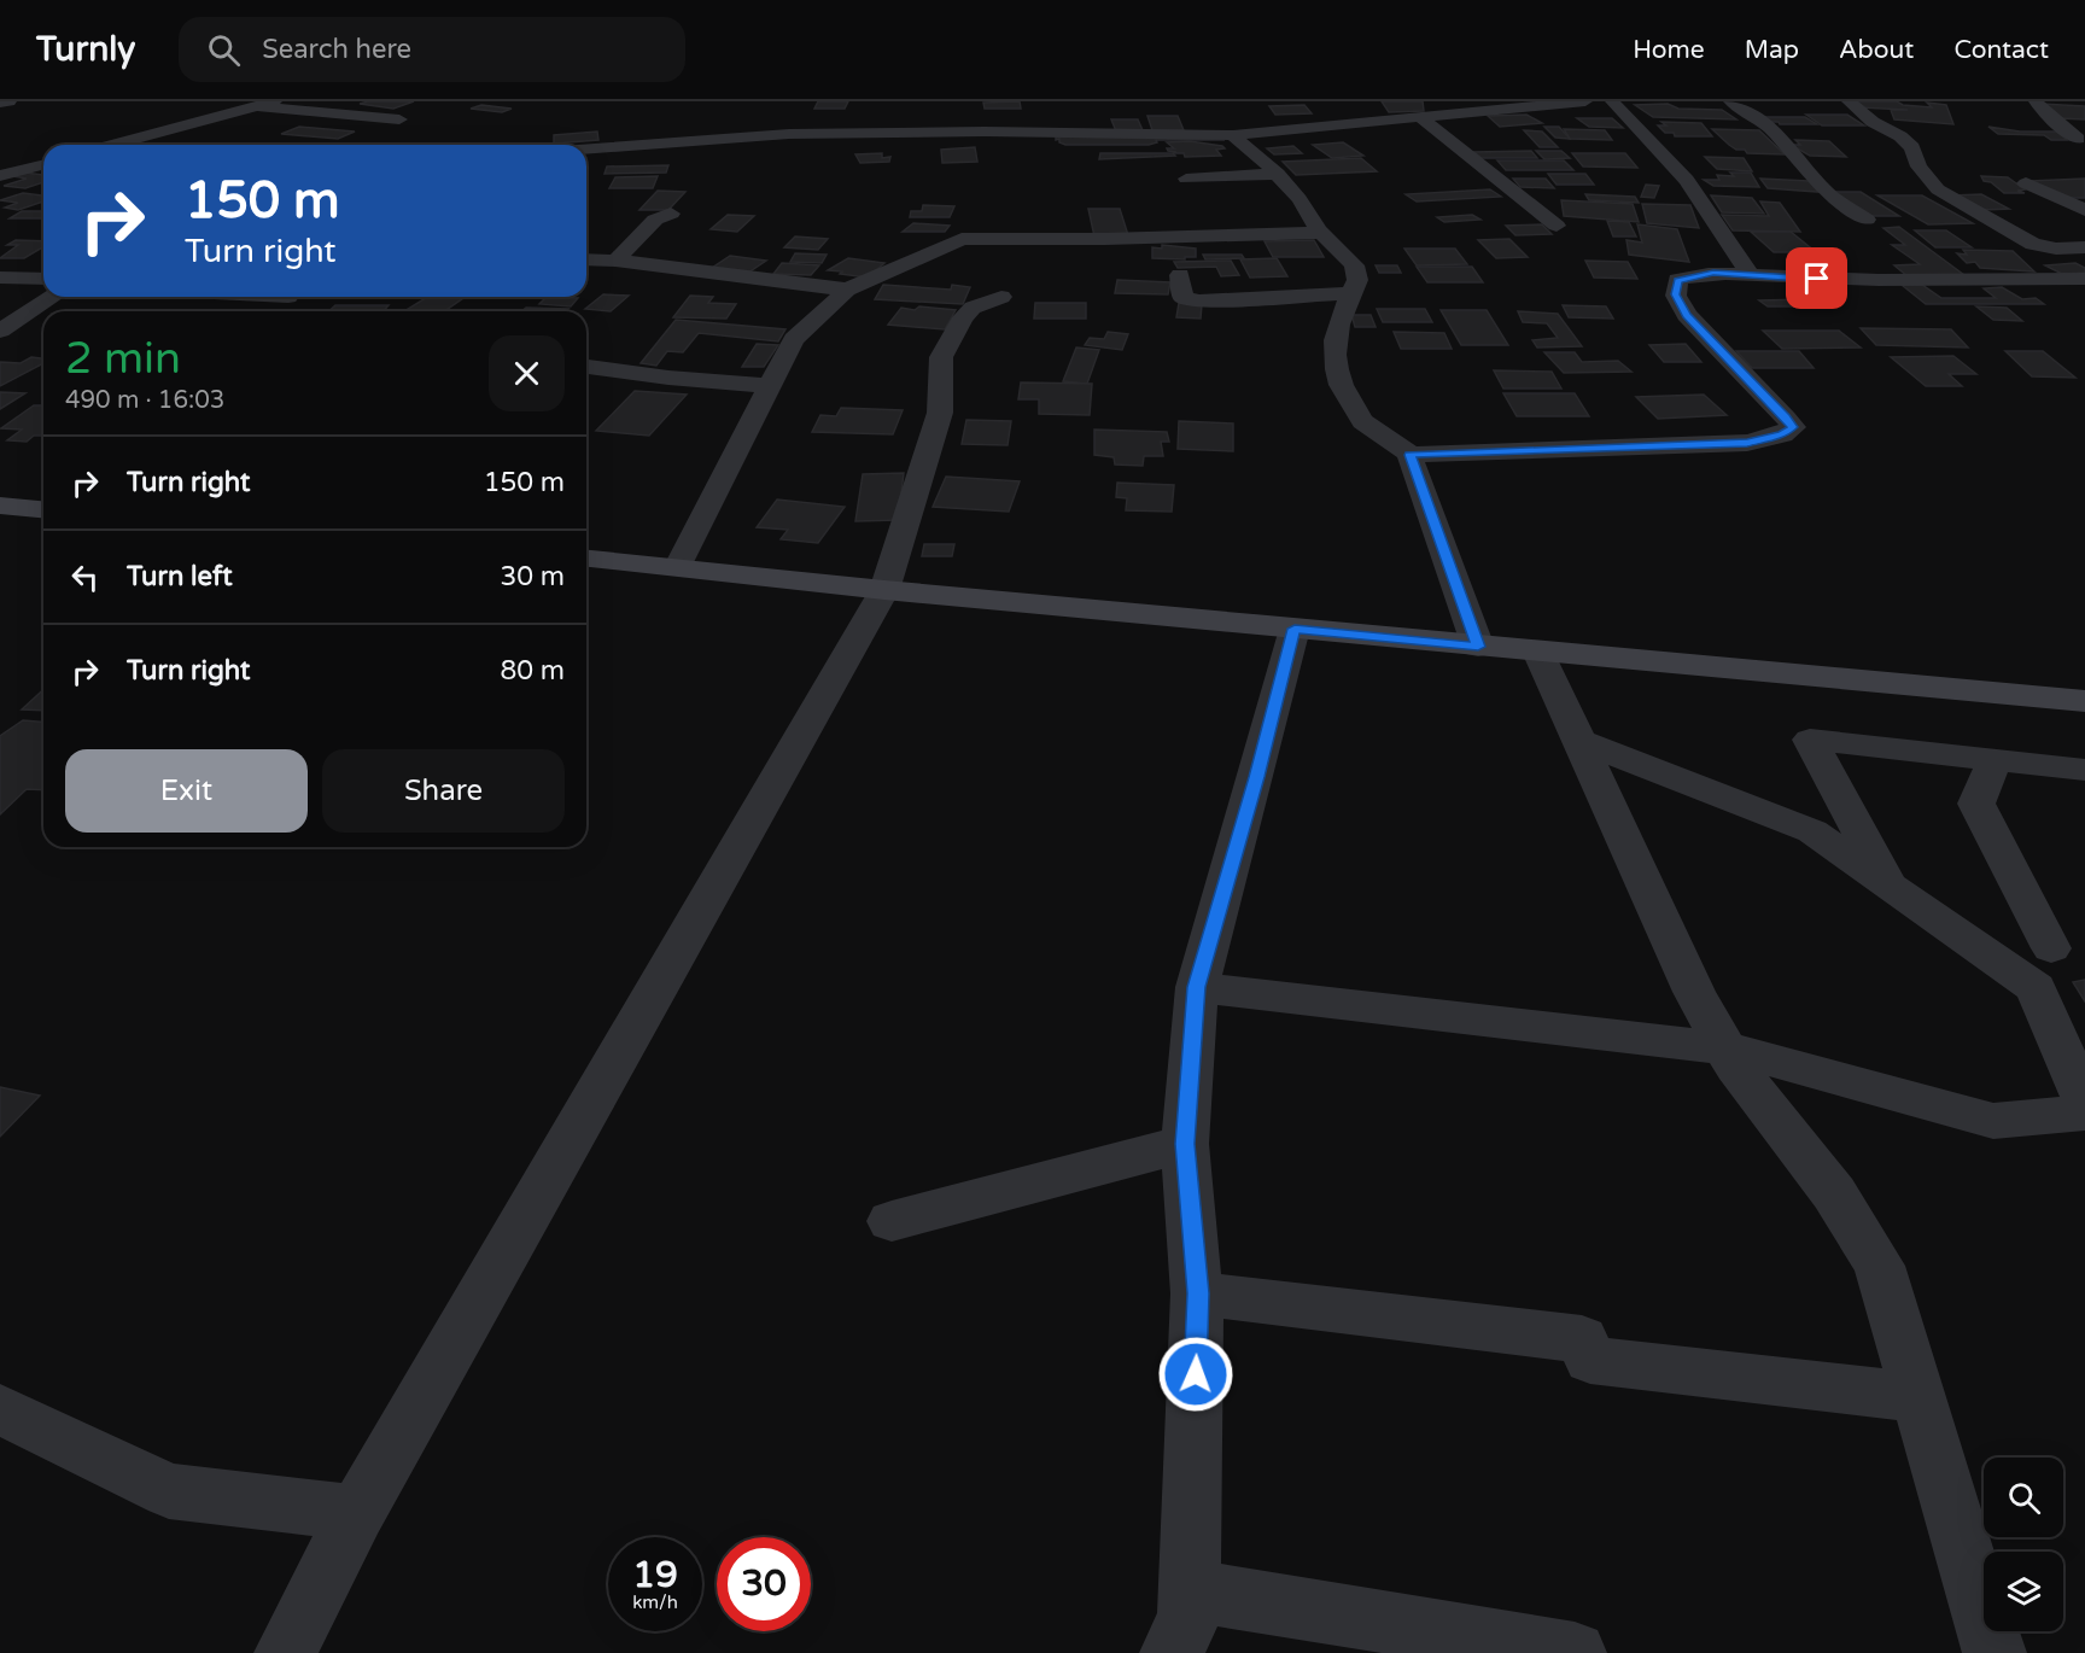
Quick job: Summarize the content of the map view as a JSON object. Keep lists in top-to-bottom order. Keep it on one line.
{"page":{"header":"Turnly","search":"Search here","nav":["Home","Map","About","Contact"],"turn":["150 m","Turn right"],"heading":["2 min","490 m · 16:03"],"list":[{"name":"Turn right","value":"150 m"},{"name":"Turn left","value":"30 m"},{"name":"Turn right","value":"80 m"}],"buttons":["Exit","Share"],"speed":"19 km/h","limit":"30"}}
